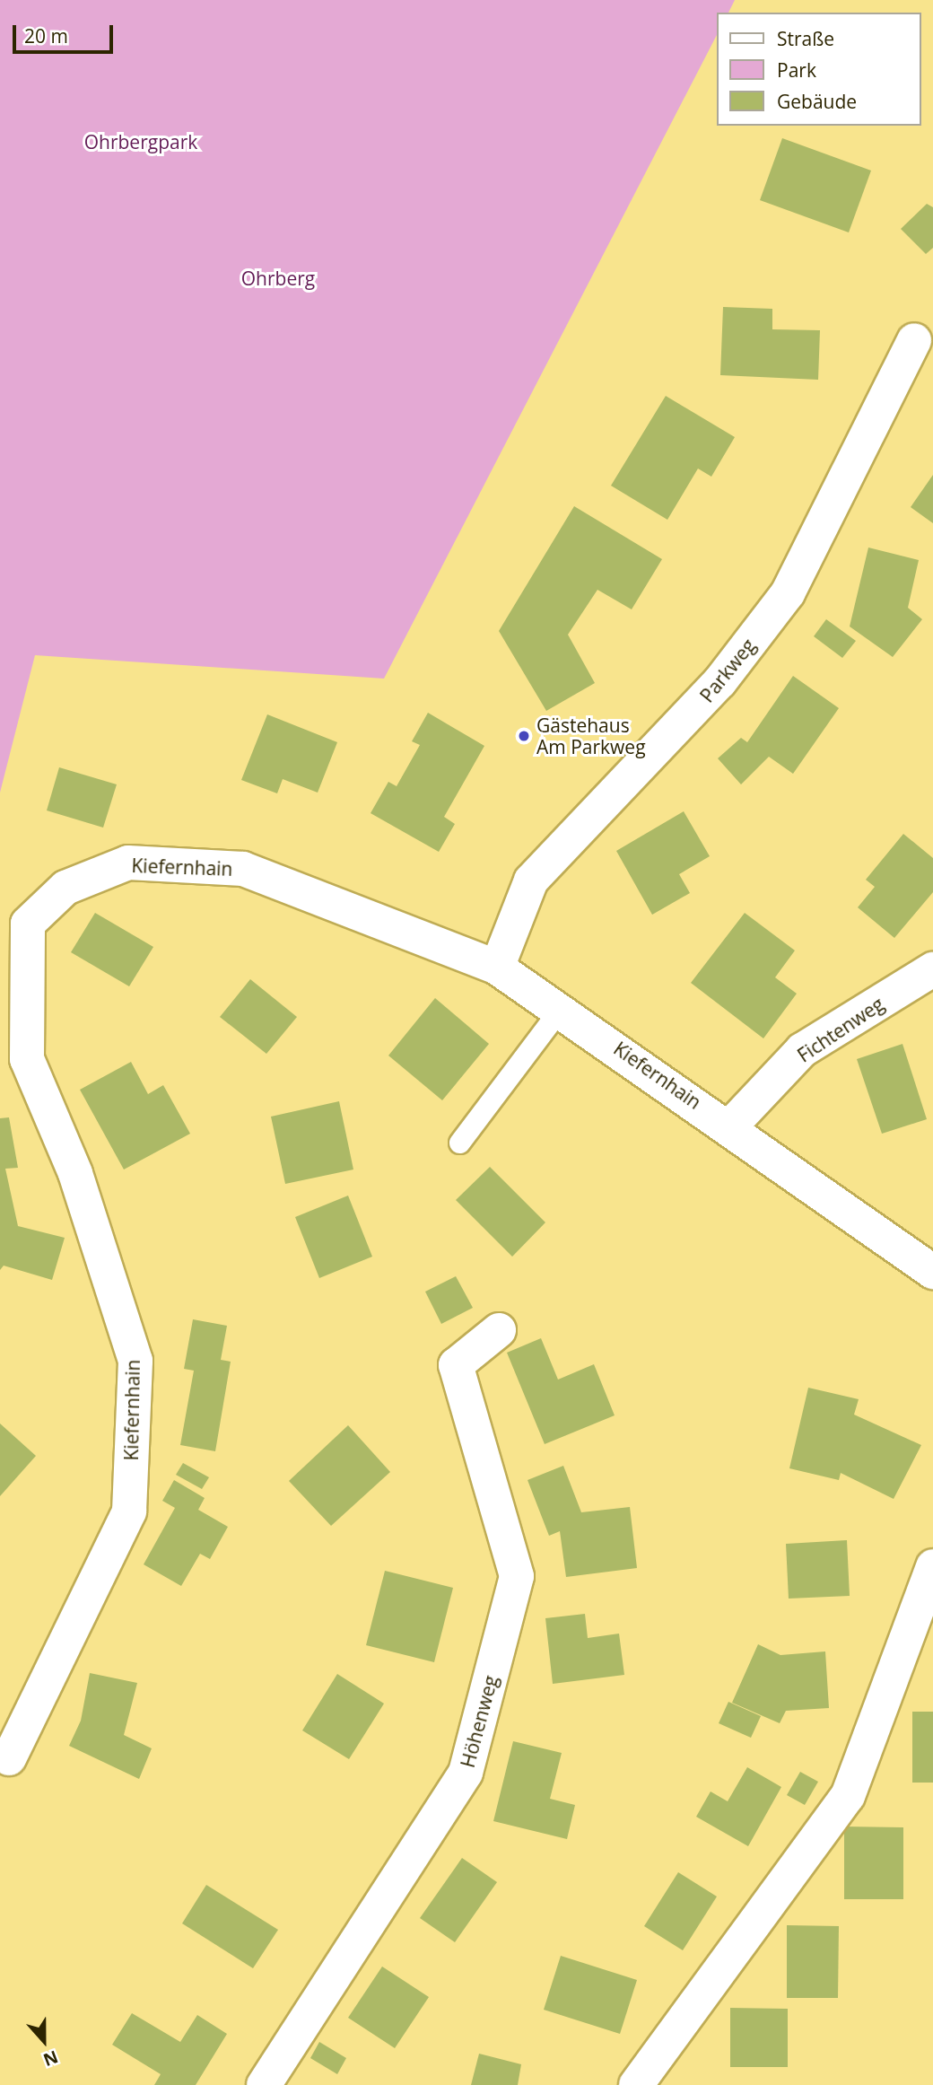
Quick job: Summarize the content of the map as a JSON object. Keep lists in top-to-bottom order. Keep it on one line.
{"streets":{"street":["Parkweg","Kiefernhain","Fichtenweg","Höhenweg"]},"crossings":[["Parkweg","Kiefernhain"],["Kiefernhain","Fichtenweg"]],"parks":["Ohrbergpark","Ohrberg"],"places":["Gästehaus Am Parkweg"],"legend":["Straße","Park","Gebäude"],"scale_bar":"20 m","north":"bottom"}
